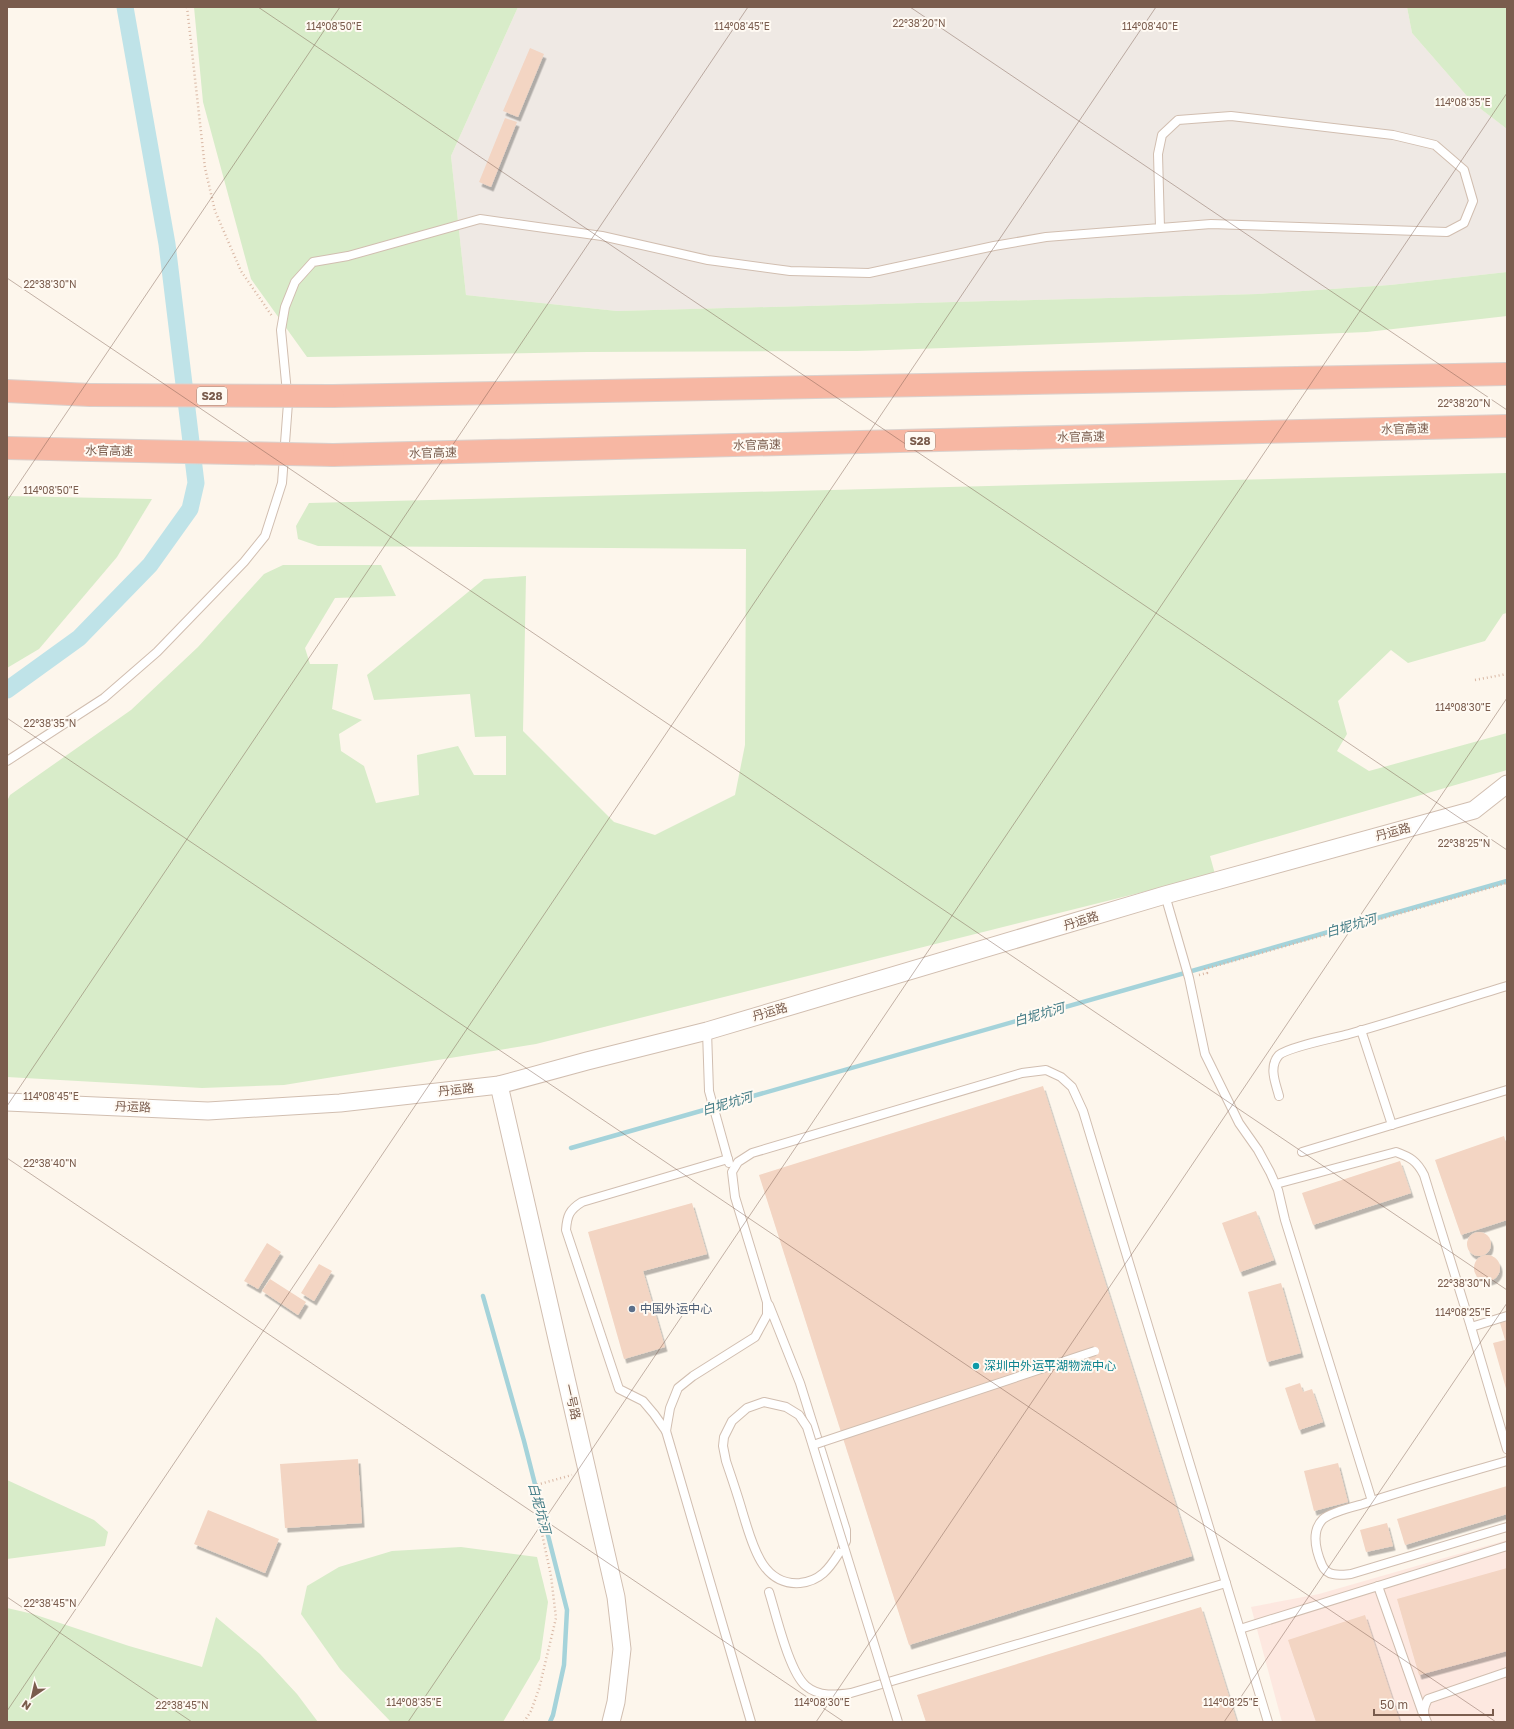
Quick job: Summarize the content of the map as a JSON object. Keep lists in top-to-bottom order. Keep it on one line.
{"streets":{"highway":["S28","水官高速"],"street":["丹运路","一号路"]},"crossings":[["丹运路","一号路"]],"water":["白坭坑河"],"places":["中国外运中心","深圳中外运平湖物流中心"],"scale_bar":"50 m","north":"bottom left","coordinates":["22°38'20\"N","114°08'50\"E","114°08'45\"E","114°08'40\"E","114°08'35\"E","22°38'30\"N","114°08'30\"E","22°38'35\"N","22°38'25\"N","22°38'40\"N","114°08'25\"E","22°38'45\"N"]}
